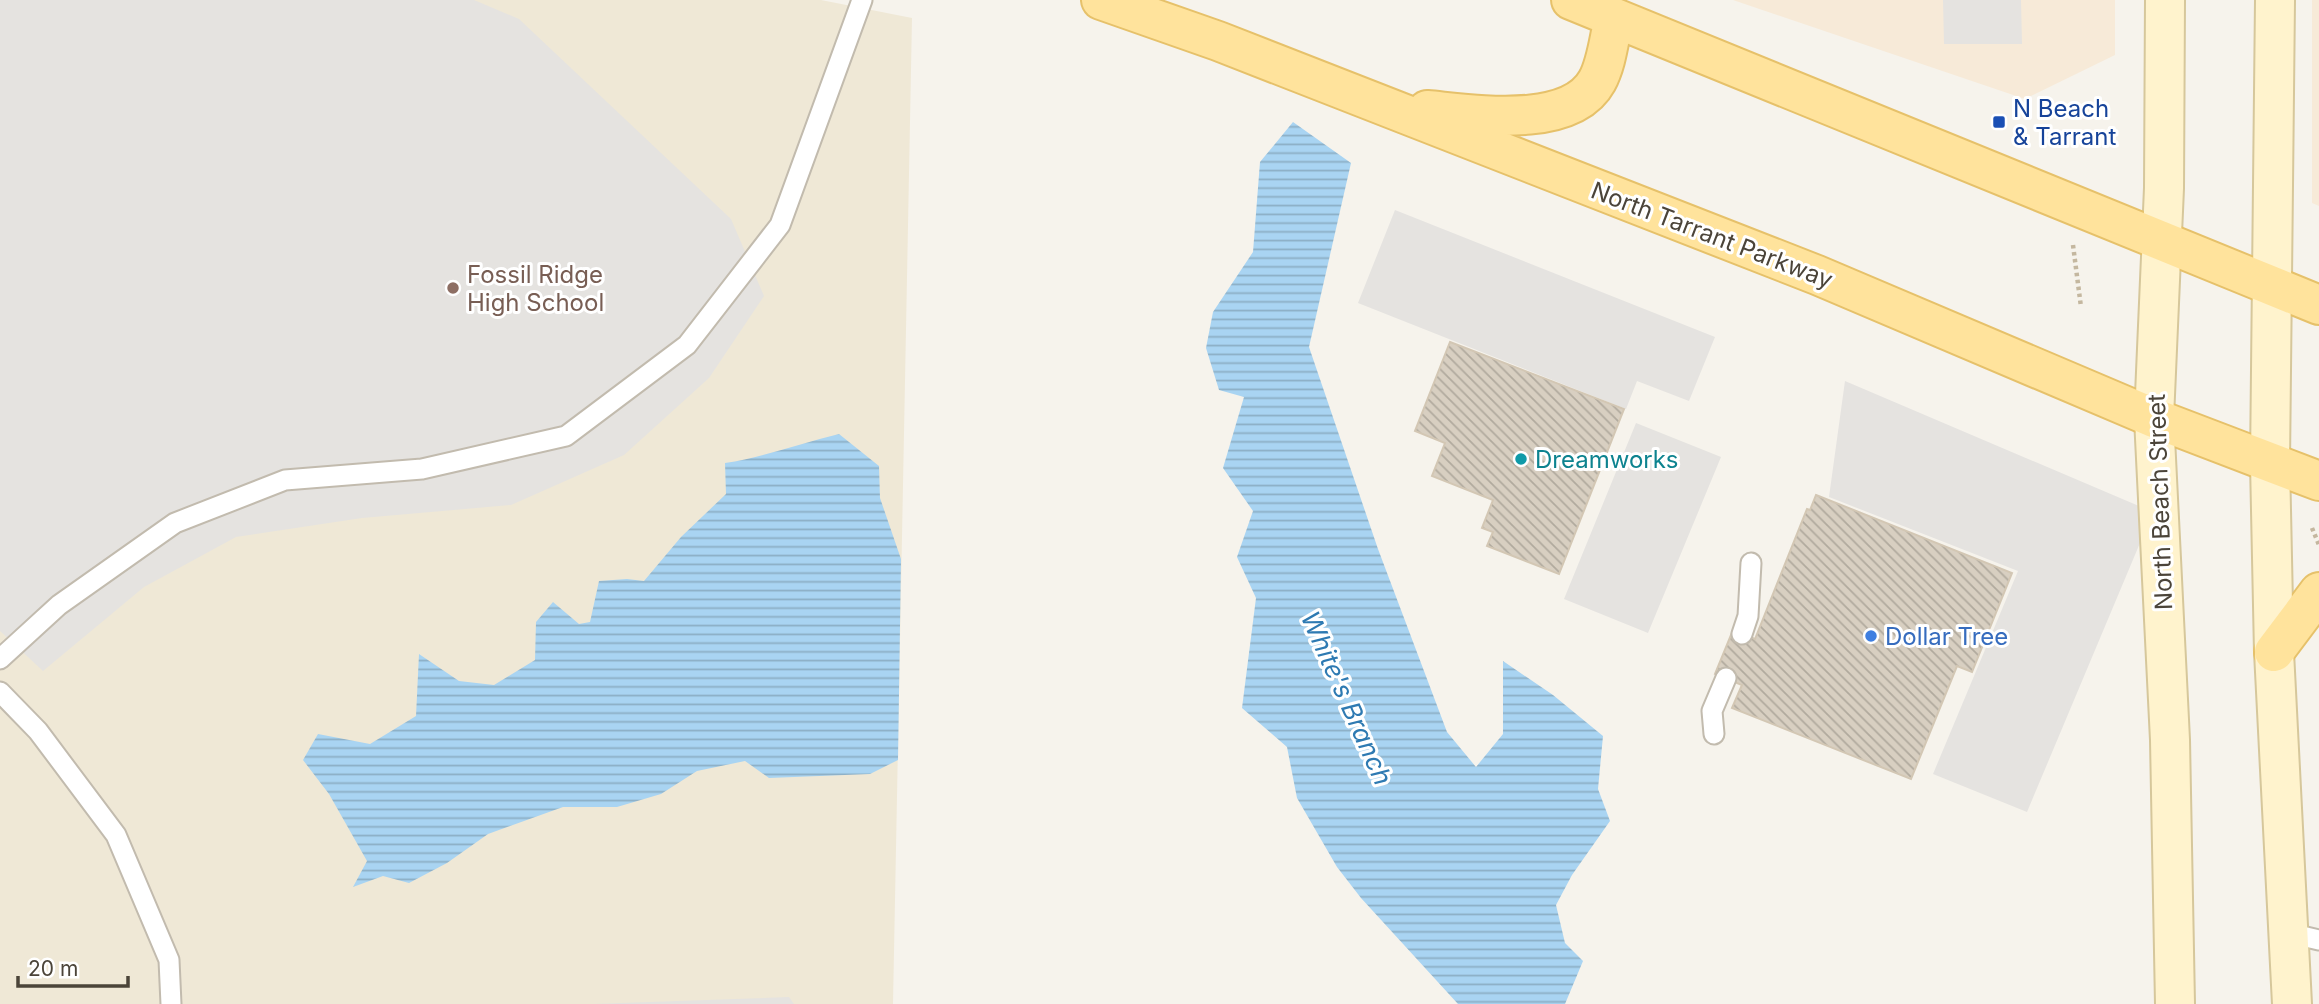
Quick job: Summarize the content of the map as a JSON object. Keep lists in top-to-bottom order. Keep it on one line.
{"streets":{"main road":["North Tarrant Parkway","North Beach Street"]},"crossings":[["North Tarrant Parkway","North Beach Street"]],"water":["White's Branch"],"places":{"transit":["N Beach & Tarrant"],"other":["Fossil Ridge High School","Dreamworks","Dollar Tree"]},"scale_bar":"20 m"}
